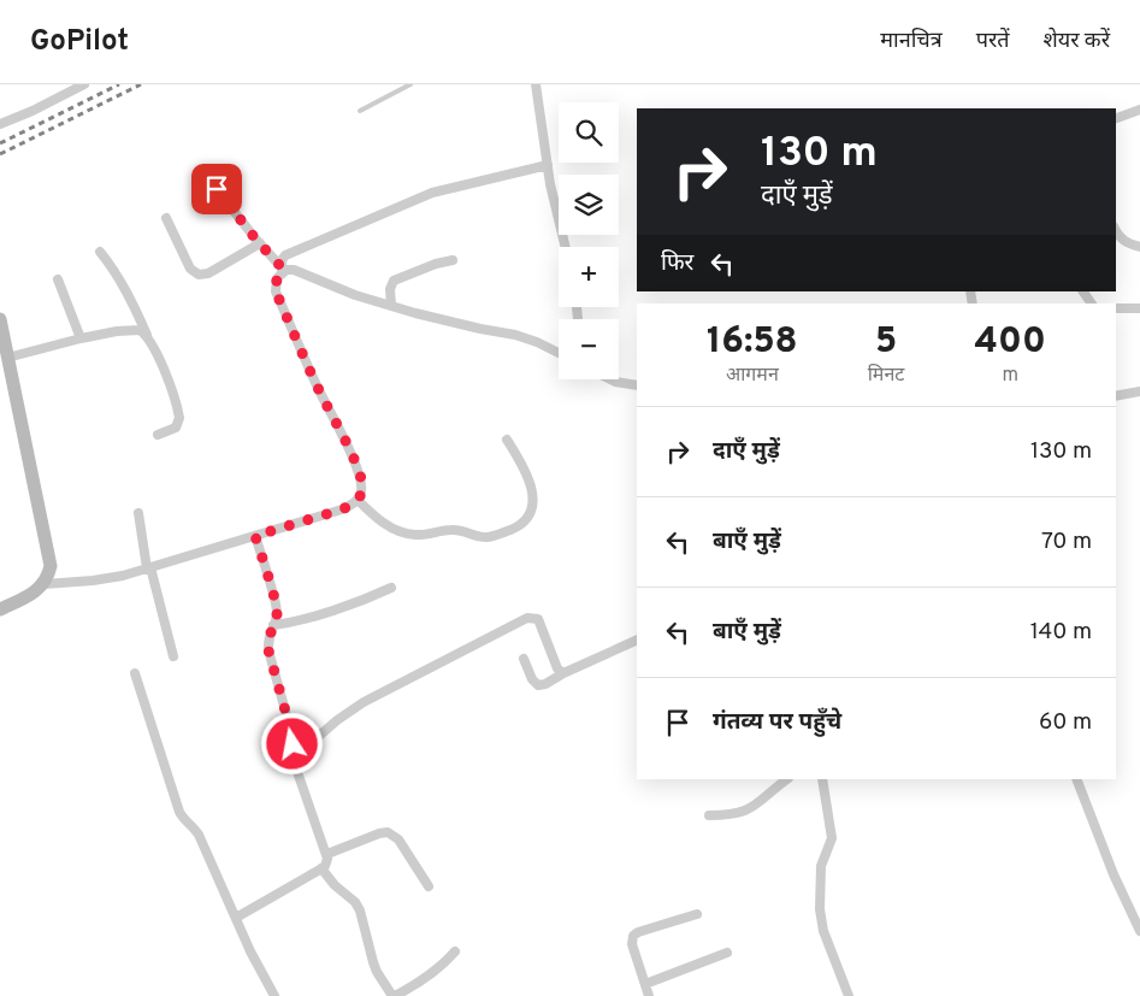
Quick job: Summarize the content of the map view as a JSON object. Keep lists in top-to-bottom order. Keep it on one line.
{"page":{"header":"GoPilot","nav":["मानचित्र","परतें","शेयर करें"],"map_buttons":["+","−"],"turn":["130 m","दाएँ मुड़ें"],"then":"फिर","eta":["16:58","आगमन","5","मिनट","400","m"],"list":[{"name":"दाएँ मुड़ें","value":"130 m"},{"name":"बाएँ मुड़ें","value":"70 m"},{"name":"बाएँ मुड़ें","value":"140 m"},{"name":"गंतव्य पर पहुँचे","value":"60 m"}]}}
